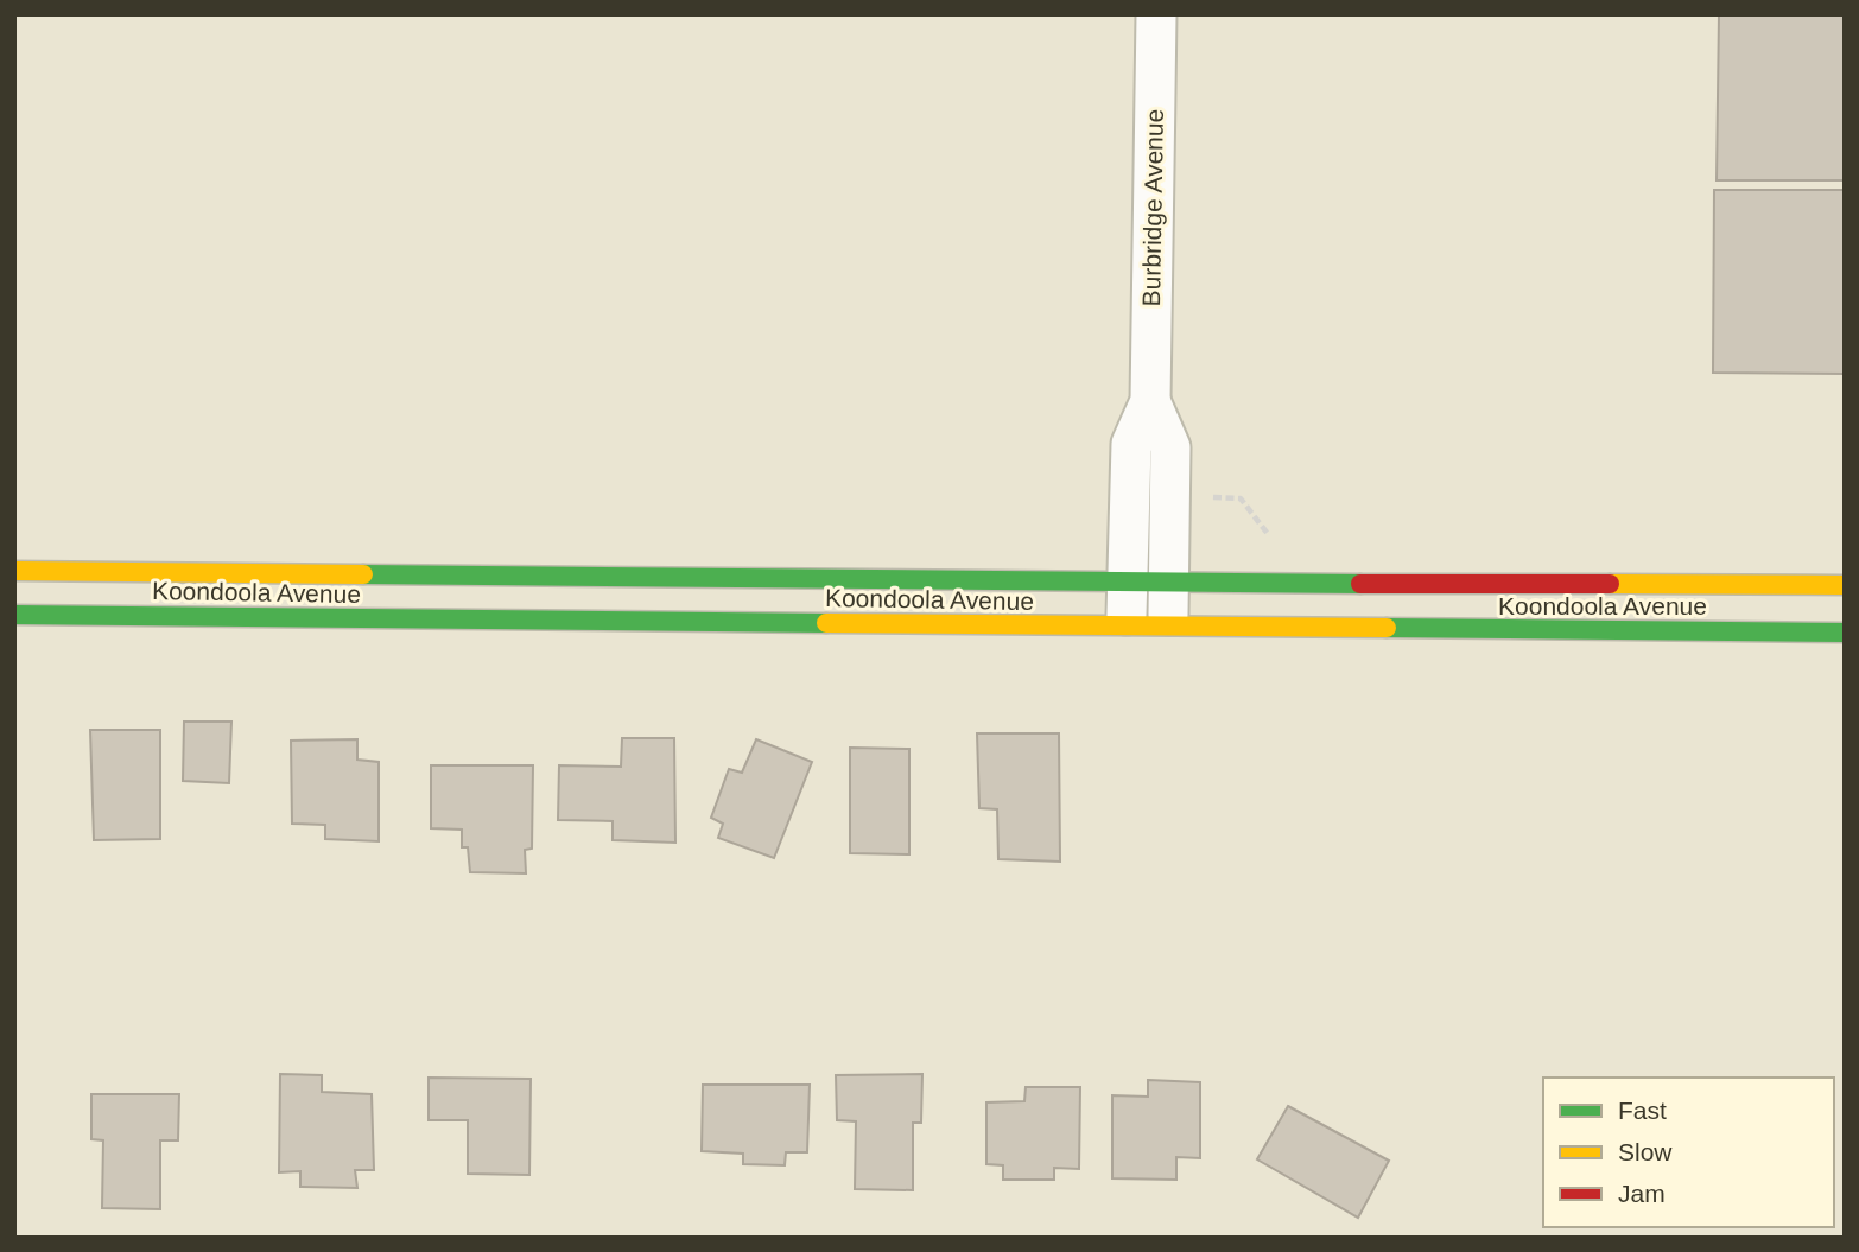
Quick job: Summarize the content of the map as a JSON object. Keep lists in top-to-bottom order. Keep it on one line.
{"streets":{"street":["Burbridge Avenue","Koondoola Avenue"]},"crossings":[["Burbridge Avenue","Koondoola Avenue"]],"legend":["Fast","Slow","Jam"]}
